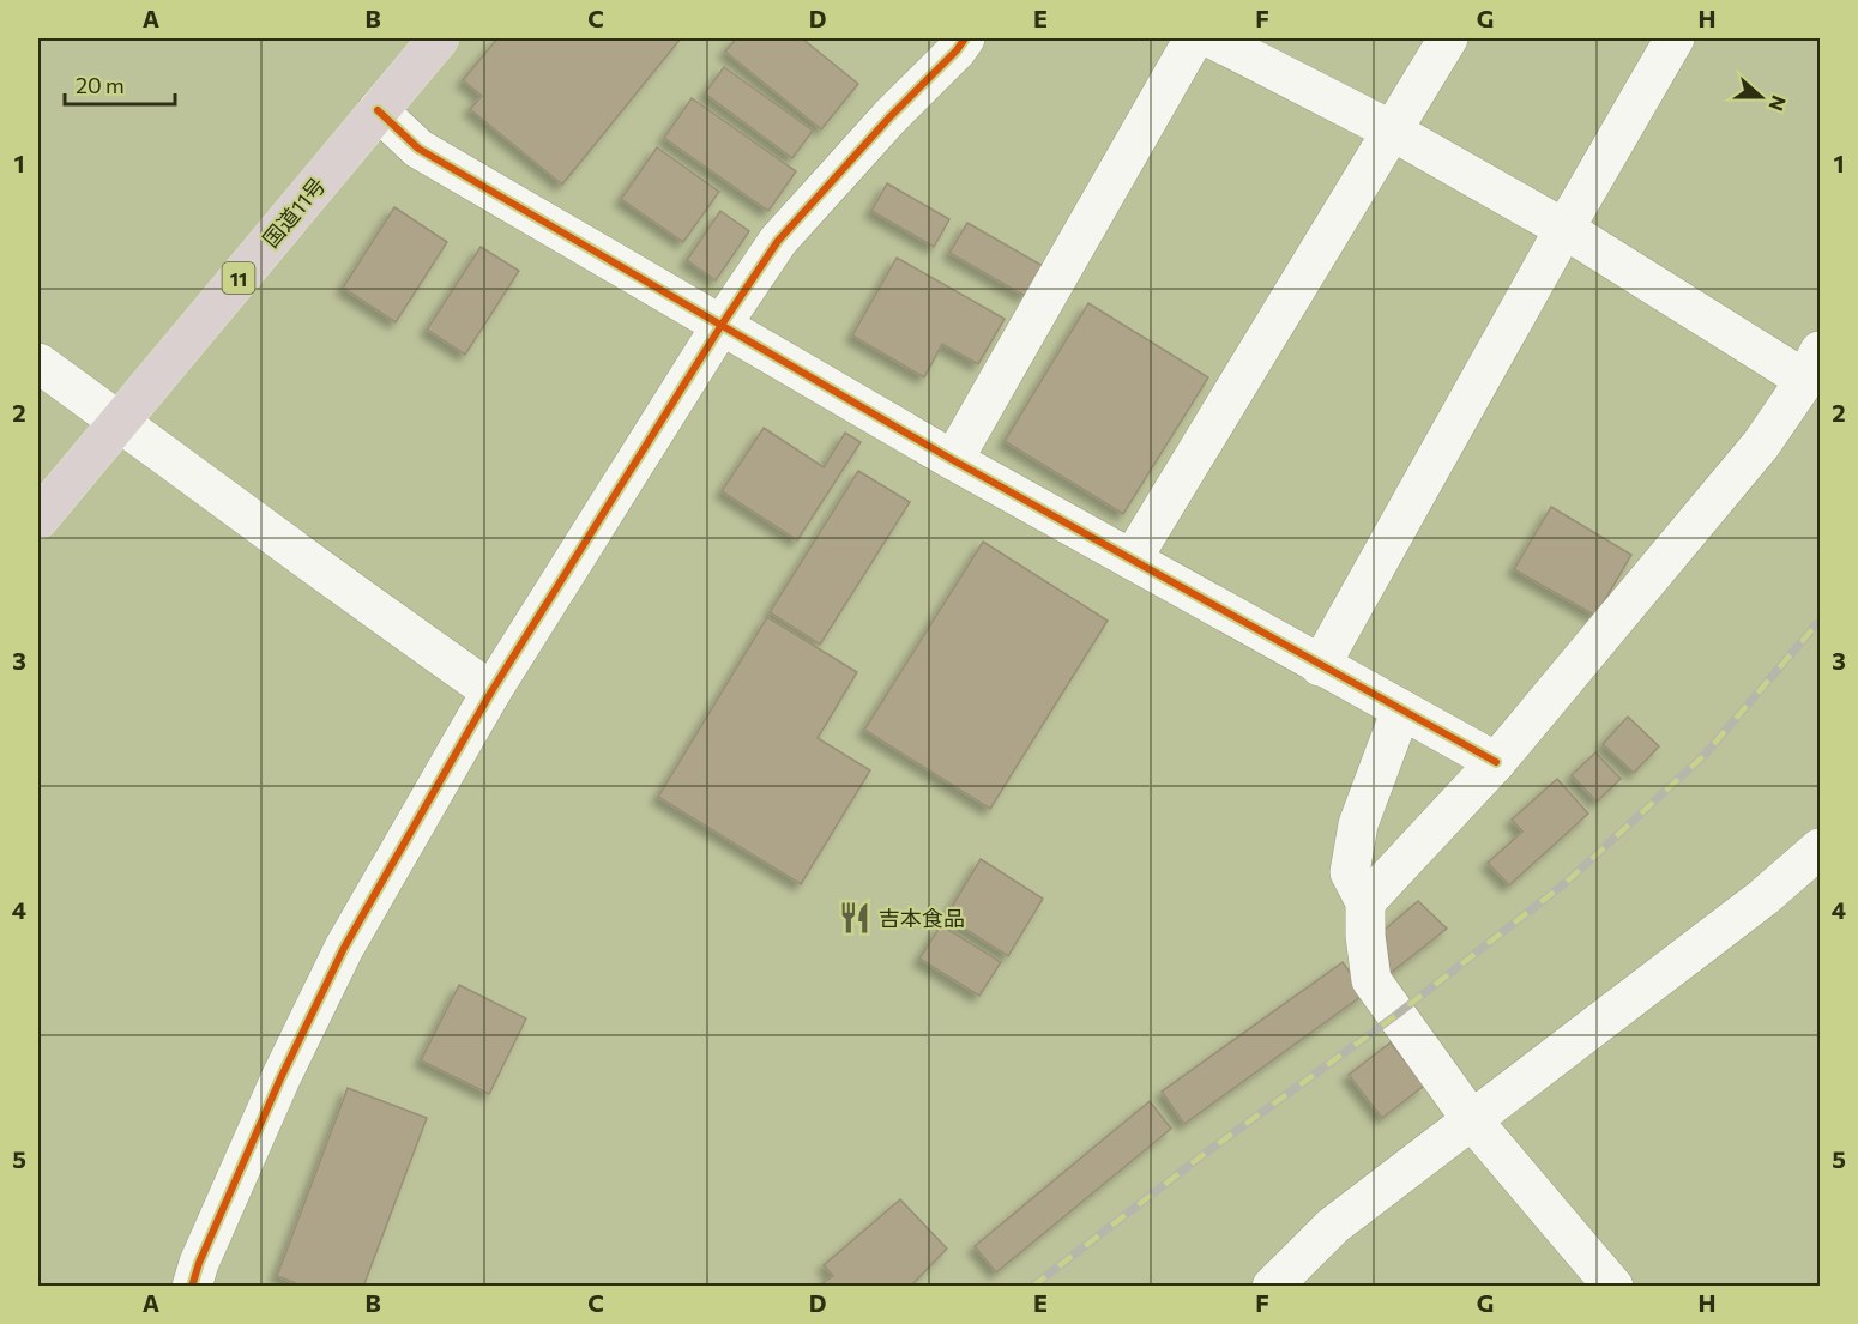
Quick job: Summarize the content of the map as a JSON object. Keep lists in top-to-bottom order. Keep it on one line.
{"streets":{"highway":["国道11号","11"]},"places":{"restaurant":["吉本食品"]},"scale_bar":"20 m","north":"right","grid":{"columns":["A","B","C","D","E","F","G","H"],"rows":["1","2","3","4","5"]}}
